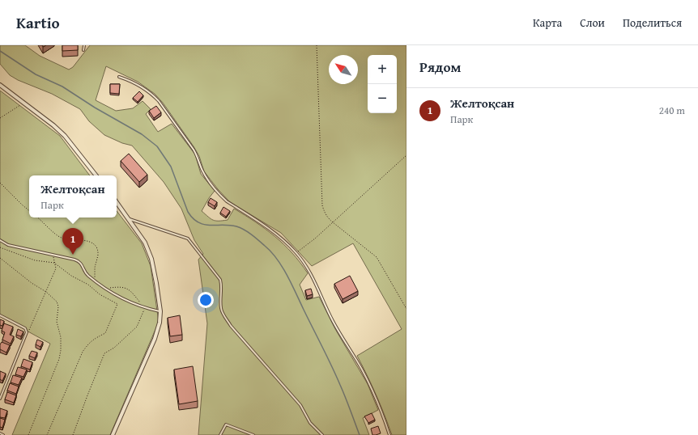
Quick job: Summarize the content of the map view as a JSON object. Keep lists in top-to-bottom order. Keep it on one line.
{"north":"top left","page":{"header":"Kartio","nav":["Карта","Слои","Поделиться"],"heading":"Рядом","map_buttons":["+","−"],"list":[{"mark":"1","name":"Желтоқсан","note":"Парк","value":"240 m"}],"popup":["Желтоқсан","Парк"],"pins":"1"}}
